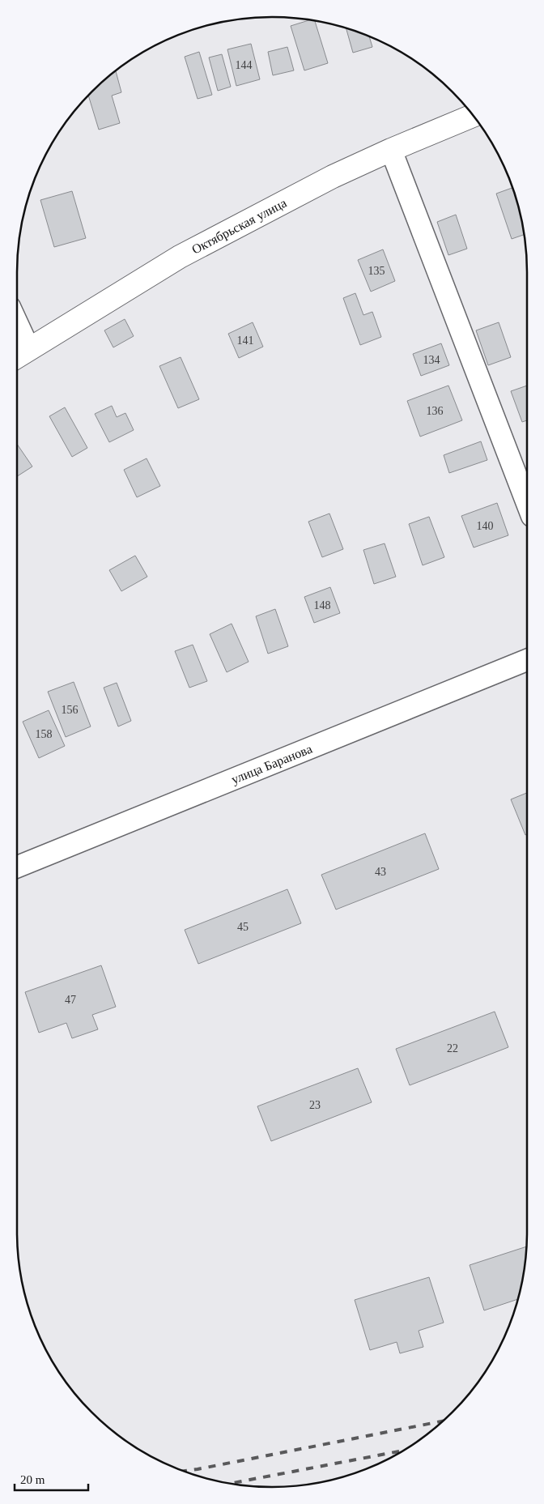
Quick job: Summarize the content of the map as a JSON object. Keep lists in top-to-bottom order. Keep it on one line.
{"streets":{"street":["Октябрьская улица","улица Баранова"]},"house_numbers":["144","135","141","134","136","140","148","156","158","43","45","47","22","23"],"scale_bar":"20 m"}
